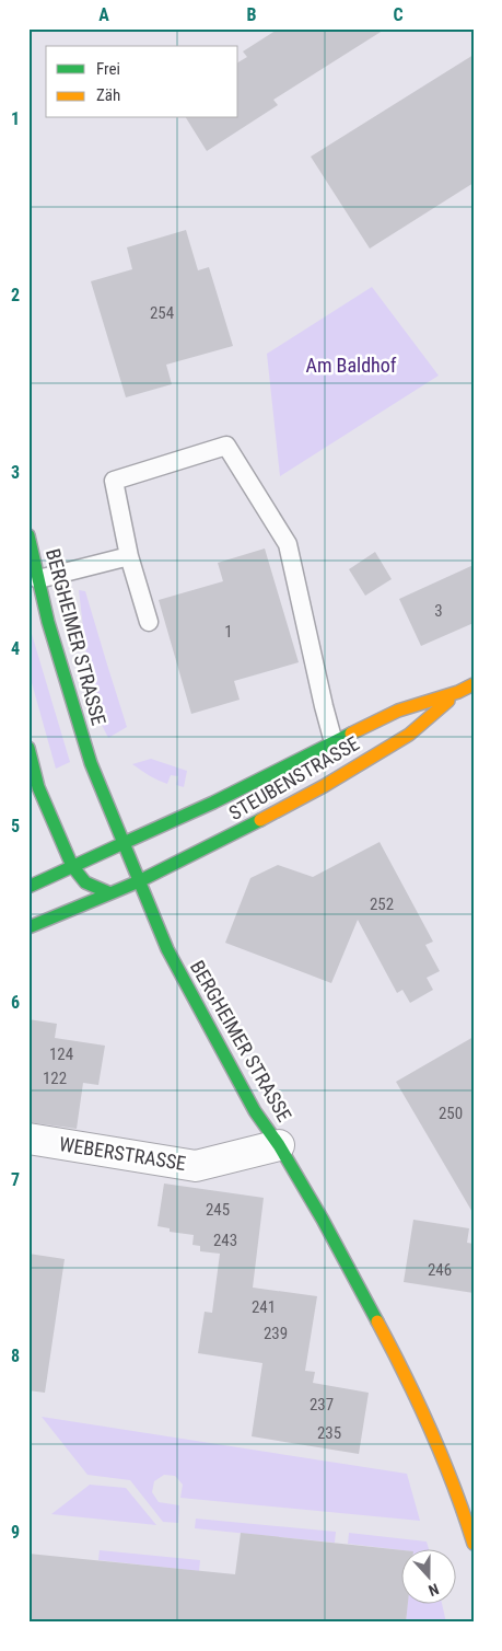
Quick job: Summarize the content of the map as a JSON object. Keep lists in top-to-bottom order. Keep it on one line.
{"streets":{"main road":["BERGHEIMER STRASSE","STEUBENSTRASSE"],"street":["WEBERSTRASSE"]},"crossings":[["BERGHEIMER STRASSE","STEUBENSTRASSE"],["BERGHEIMER STRASSE","WEBERSTRASSE"]],"parks":["Am Baldhof"],"house_numbers":["254","3","1","252","124","122","250","245","243","246","241","239","237","235"],"legend":["Frei","Zäh"],"north":"bottom","grid":{"columns":["A","B","C"],"rows":["1","2","3","4","5","6","7","8","9"]}}
